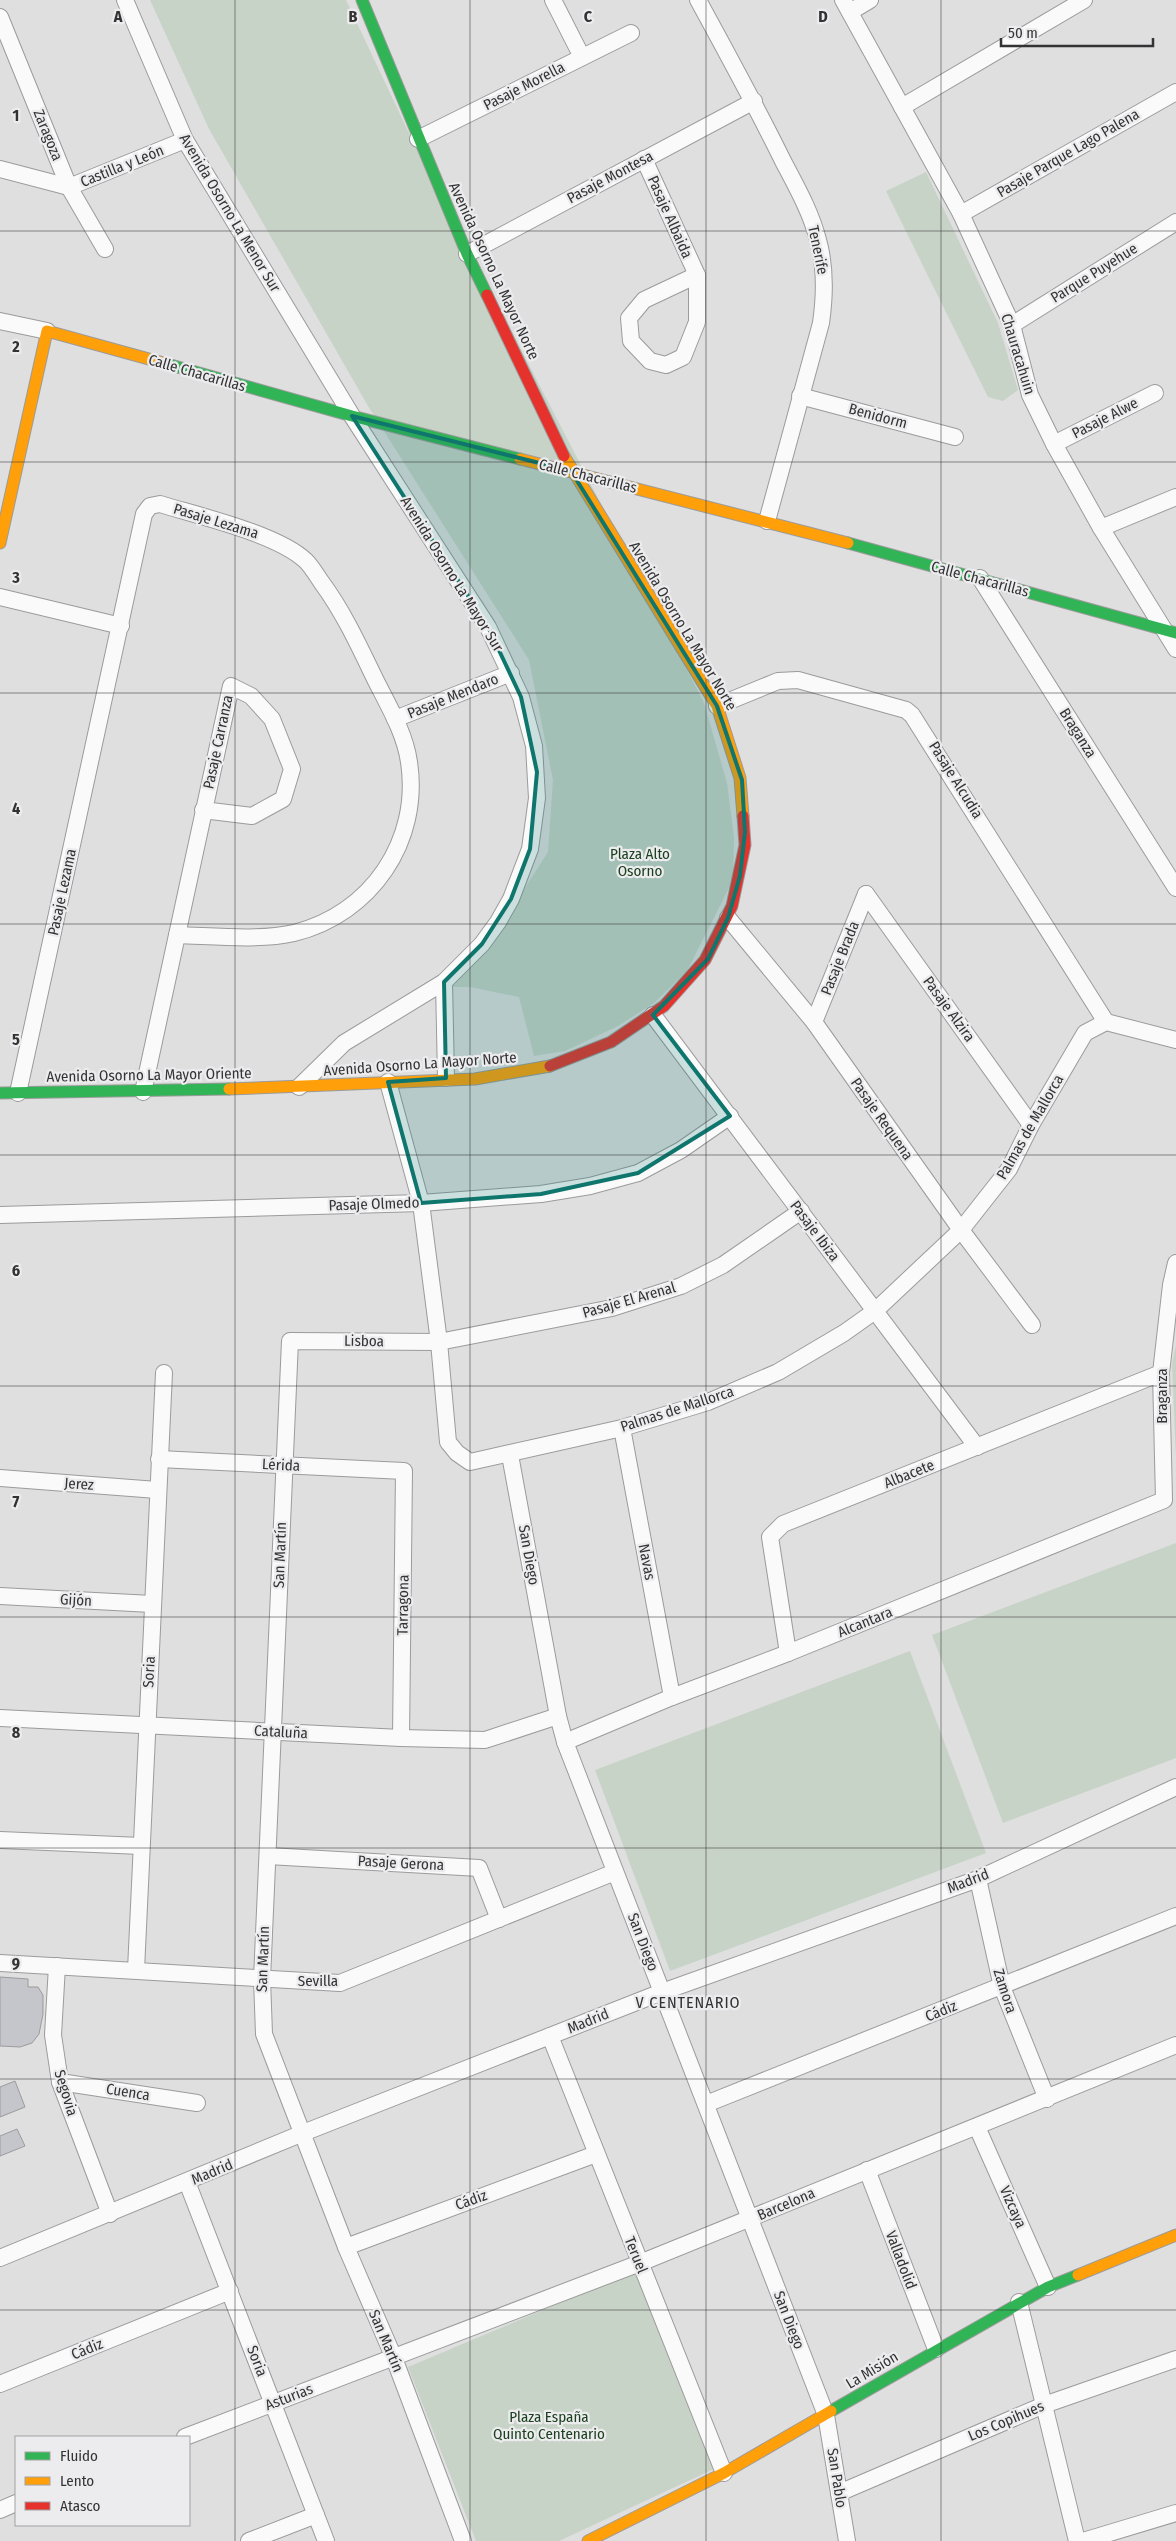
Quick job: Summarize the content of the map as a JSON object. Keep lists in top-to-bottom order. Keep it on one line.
{"streets":{"street":["Pasaje Morella","Zaragoza","Pasaje Parque Lago Palena","Castilla y León","Pasaje Montesa","Avenida Osorno La Menor Sur","Pasaje Albaida","Tenerife","Avenida Osorno La Mayor Norte","Parque Puyehue","Chauracahuin","Calle Chacarillas","Benidorm","Pasaje Alwe","Pasaje Lezama","Avenida Osorno La Mayor Sur","Pasaje Mendaro","Braganza","Pasaje Carranza","Pasaje Alcudia","Pasaje Brada","Pasaje Alzira","Avenida Osorno La Mayor Oriente","Pasaje Requena","Palmas de Mallorca","Pasaje Olmedo","Pasaje Ibiza","Pasaje El Arenal","Lisboa","Lérida","Albacete","Jerez","San Martín","San Diego","Navas","Gijón","Tarragona","Alcantara","Soria","Cataluña","Pasaje Gerona","Madrid","Sevilla","Zamora","Cádiz","Cuenca","Segovia","Barcelona","Vizcaya","Teruel","Valladolid","La Misión","Asturias","Los Copihues","San Pablo"]},"crossings":[["Pasaje Morella","Avenida Osorno La Mayor Norte"],["Zaragoza","Castilla y León"],["Pasaje Parque Lago Palena","Chauracahuin"],["Castilla y León","Avenida Osorno La Menor Sur"],["Pasaje Montesa","Pasaje Albaida"],["Pasaje Montesa","Tenerife"],["Pasaje Montesa","Avenida Osorno La Mayor Norte"],["Avenida Osorno La Menor Sur","Calle Chacarillas"],["Avenida Osorno La Menor Sur","Avenida Osorno La Mayor Sur"],["Tenerife","Calle Chacarillas"],["Tenerife","Benidorm"],["Avenida Osorno La Mayor Norte","Calle Chacarillas"],["Avenida Osorno La Mayor Norte","Avenida Osorno La Mayor Sur"],["Avenida Osorno La Mayor Norte","Pasaje Alcudia"],["Avenida Osorno La Mayor Norte","Avenida Osorno La Mayor Oriente"],["Avenida Osorno La Mayor Norte","Pasaje Requena"],["Avenida Osorno La Mayor Norte","Palmas de Mallorca"],["Avenida Osorno La Mayor Norte","Pasaje Ibiza"],["Parque Puyehue","Chauracahuin"],["Chauracahuin","Calle Chacarillas"],["Chauracahuin","Pasaje Alwe"],["Calle Chacarillas","Avenida Osorno La Mayor Sur"],["Calle Chacarillas","Braganza"],["Pasaje Lezama","Pasaje Mendaro"],["Pasaje Lezama","Pasaje Carranza"],["Pasaje Lezama","Avenida Osorno La Mayor Oriente"],["Avenida Osorno La Mayor Sur","Pasaje Mendaro"],["Avenida Osorno La Mayor Sur","Avenida Osorno La Mayor Oriente"],["Braganza","Albacete"],["Braganza","Alcantara"],["Pasaje Carranza","Avenida Osorno La Mayor Oriente"],["Pasaje Alcudia","Palmas de Mallorca"],["Pasaje Brada","Pasaje Alzira"],["Pasaje Brada","Pasaje Requena"],["Pasaje Alzira","Palmas de Mallorca"],["Pasaje Requena","Palmas de Mallorca"],["Palmas de Mallorca","Pasaje Olmedo"],["Palmas de Mallorca","Pasaje Ibiza"],["Palmas de Mallorca","Pasaje El Arenal"],["Palmas de Mallorca","Lisboa"],["Palmas de Mallorca","San Diego"],["Palmas de Mallorca","Navas"],["Pasaje Olmedo","Pasaje Ibiza"],["Pasaje Ibiza","Pasaje El Arenal"],["Pasaje Ibiza","Albacete"],["Pasaje El Arenal","Lisboa"],["Lisboa","San Martín"],["Lérida","San Martín"],["Lérida","Tarragona"],["Lérida","Soria"],["Albacete","Alcantara"],["Jerez","Soria"],["San Martín","Cataluña"],["San Martín","Pasaje Gerona"],["San Martín","Madrid"],["San Martín","Sevilla"],["San Martín","Cádiz"],["San Martín","Barcelona"],["San Martín","Asturias"],["San Diego","Alcantara"],["San Diego","Cataluña"],["San Diego","Madrid"],["San Diego","Sevilla"],["San Diego","Cádiz"],["San Diego","Barcelona"],["San Diego","La Misión"],["San Diego","San Pablo"],["Navas","Alcantara"],["Gijón","Soria"],["Tarragona","Cataluña"],["Soria","Cataluña"],["Soria","Madrid"],["Soria","Sevilla"],["Soria","Cádiz"],["Soria","Asturias"],["Pasaje Gerona","Sevilla"],["Madrid","Zamora"],["Madrid","Segovia"],["Madrid","Teruel"],["Sevilla","Segovia"],["Zamora","Cádiz"],["Zamora","Barcelona"],["Cádiz","Teruel"],["Cuenca","Segovia"],["Barcelona","Vizcaya"],["Barcelona","Teruel"],["Barcelona","Valladolid"],["Barcelona","Asturias"],["Vizcaya","La Misión"],["Teruel","La Misión"],["Valladolid","La Misión"],["La Misión","San Pablo"],["Los Copihues","San Pablo"]],"districts":["V CENTENARIO"],"parks":["Plaza Alto Osorno","Plaza España Quinto Centenario"],"legend":["Fluido","Lento","Atasco"],"scale_bar":"50 m","grid":{"columns":["A","B","C","D"],"rows":["1","2","3","4","5","6","7","8","9"]}}
